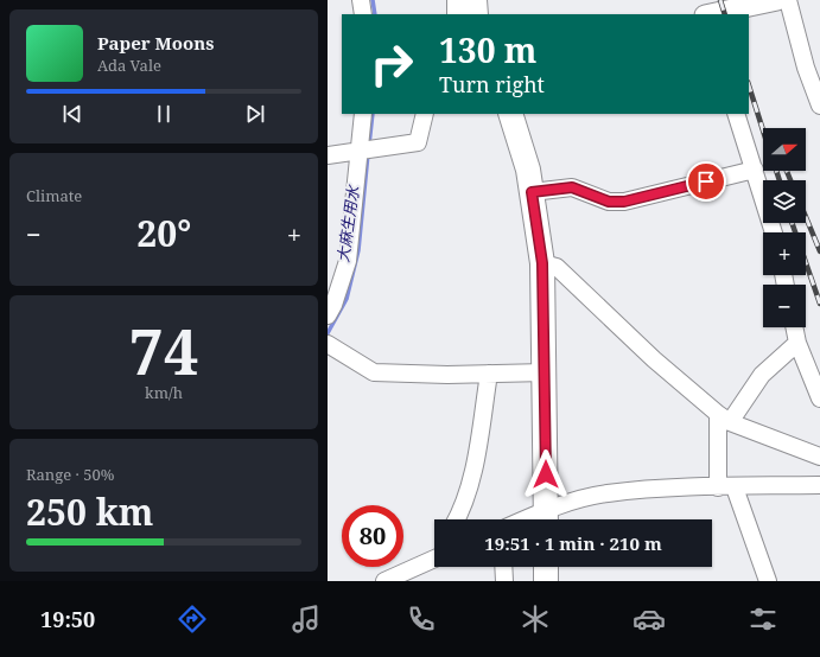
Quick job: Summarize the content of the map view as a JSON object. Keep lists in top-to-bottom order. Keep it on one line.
{"water":["大麻生用水"],"north":"right","page":{"turn":["130 m","Turn right"],"song":["Paper Moons","Ada Vale"],"map_buttons":["+","−"],"tile":["Climate",["74","km/h"],["Range · 50%","250 km"]],"heat":["−","20°","+"],"limit":"80","trip":"19:51 · 1 min · 210 m","tabs":"19:50"}}
